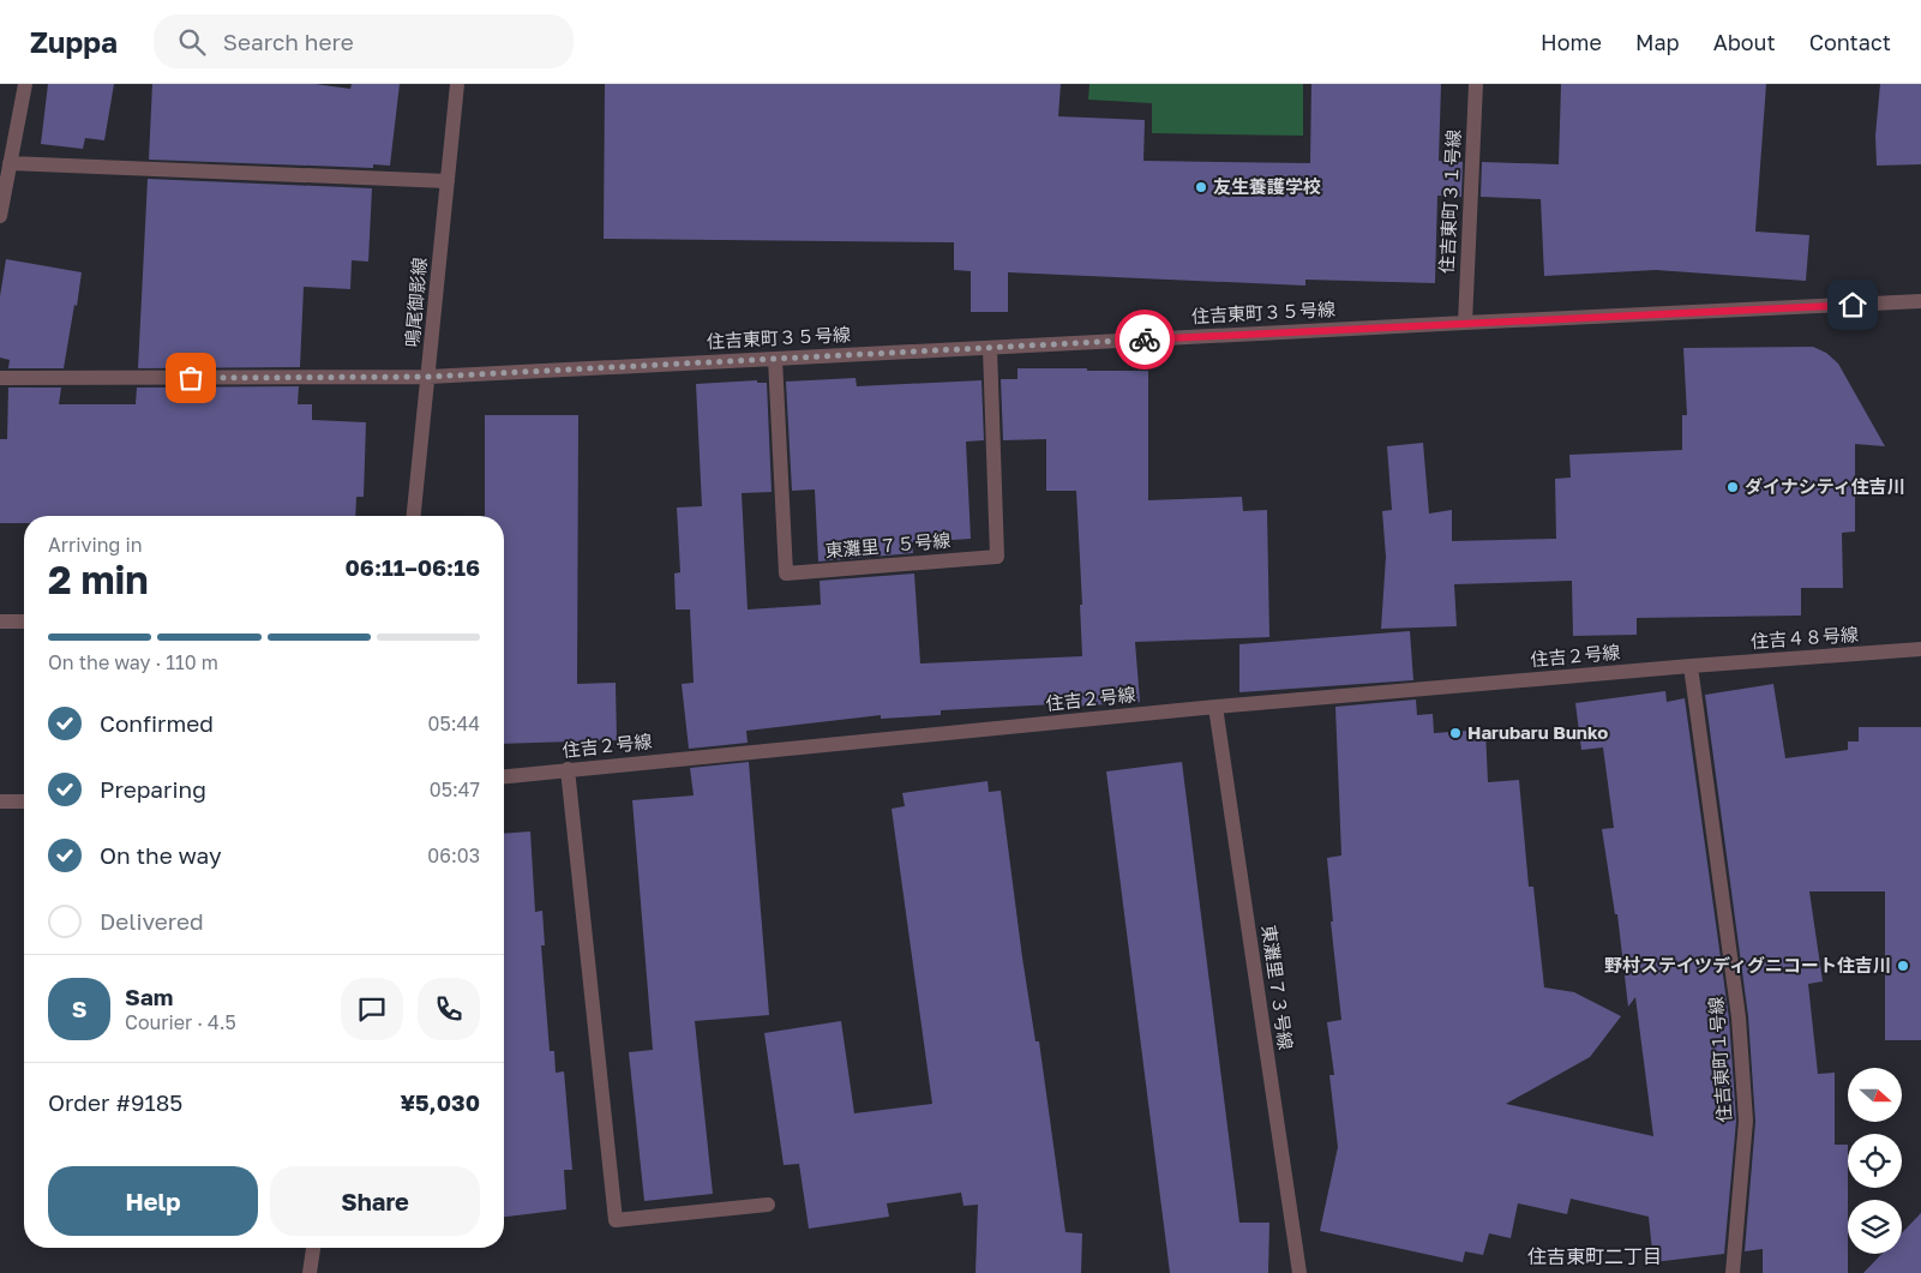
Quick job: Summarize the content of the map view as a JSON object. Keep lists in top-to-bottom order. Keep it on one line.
{"streets":{"street":["住吉東町３１号線","鳴尾御影線","住吉東町３５号線","東灘里７５号線","住吉４８号線","住吉２号線","東灘里７３号線","住吉東町１号線"]},"crossings":[["住吉東町３１号線","住吉東町３５号線"],["鳴尾御影線","住吉東町３５号線"],["住吉東町３５号線","東灘里７５号線"],["住吉４８号線","住吉２号線"],["住吉４８号線","住吉東町１号線"],["住吉２号線","東灘里７３号線"],["住吉２号線","住吉東町１号線"]],"districts":["住吉東町二丁目"],"places":["友生養護学校","ダイナシティ住吉川","Harubaru Bunko","野村ステイツディグニコート住吉川"],"north":"right","page":{"header":"Zuppa","search":"Search here","nav":["Home","Map","About","Contact"],"heading":["2 min","Arriving in","06:11–06:16"],"panel":["Sam","Courier · 4.5","Order #9185","¥5,030"],"bar":"On the way · 110 m","list":[["Confirmed","05:44"],["Preparing","05:47"],["On the way","06:03"],"Delivered"],"round":"S","buttons":["Help","Share"]}}
